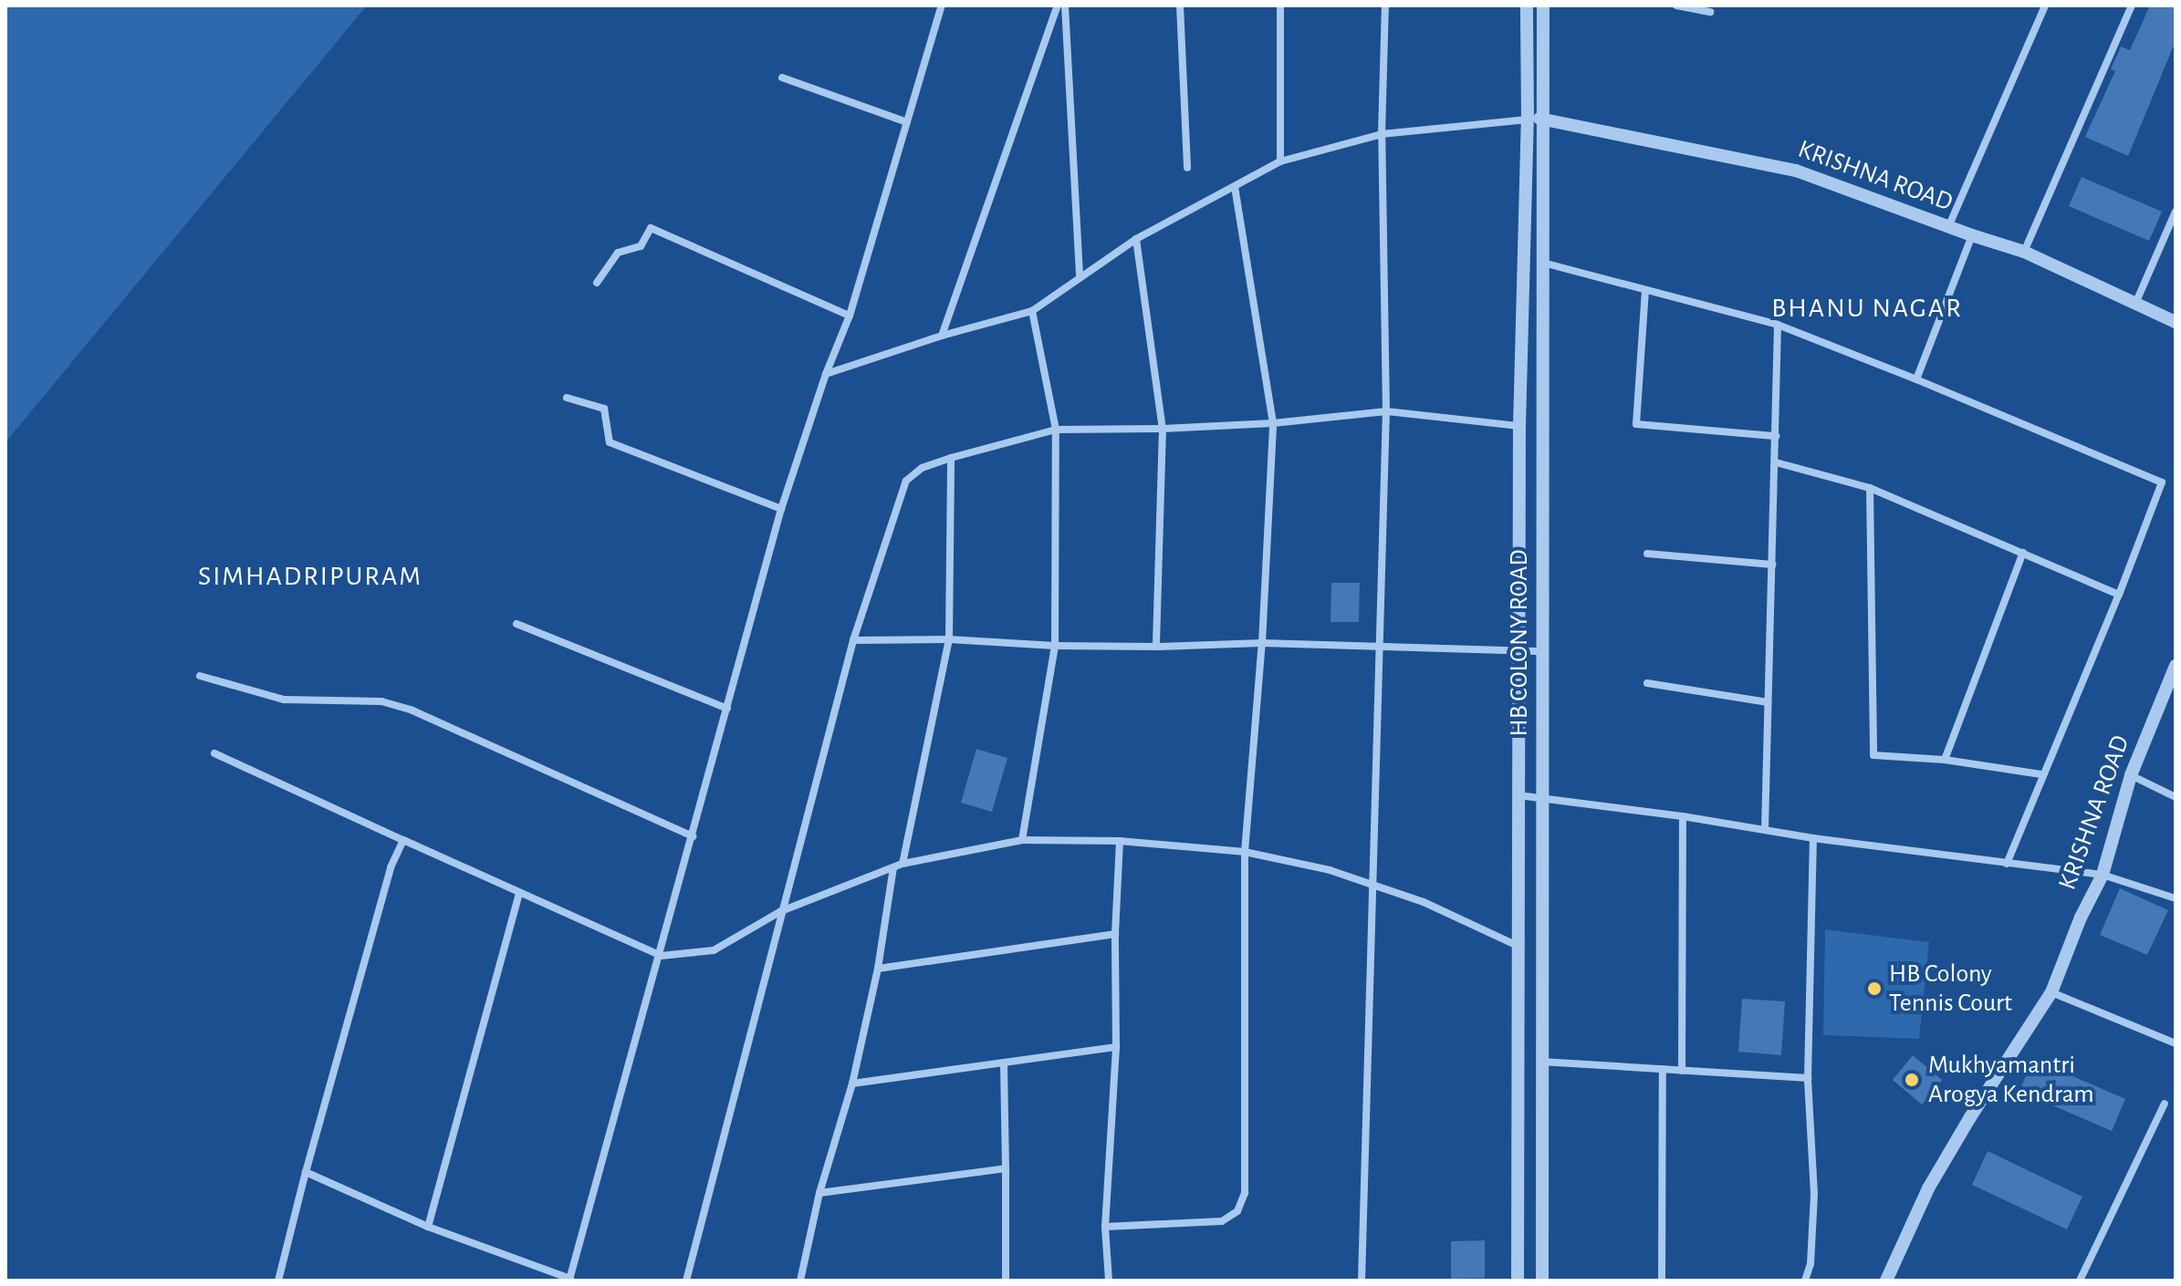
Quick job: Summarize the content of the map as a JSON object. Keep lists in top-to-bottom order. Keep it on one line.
{"streets":{"street":["KRISHNA ROAD","HB COLONY ROAD"]},"crossings":[["KRISHNA ROAD","HB COLONY ROAD"]],"districts":["BHANU NAGAR","SIMHADRIPURAM"],"places":["HB Colony Tennis Court","Mukhyamantri Arogya Kendram"]}
